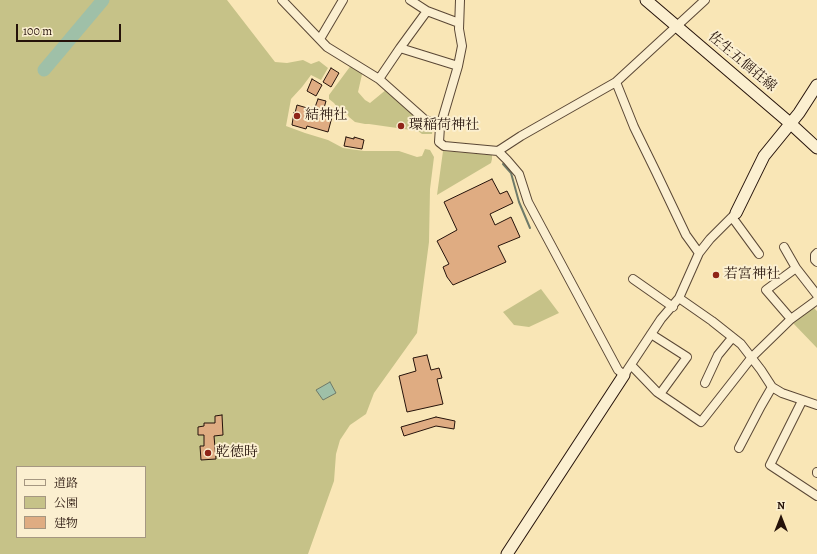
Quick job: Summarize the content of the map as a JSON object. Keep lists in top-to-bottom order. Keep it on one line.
{"streets":{"street":["佐生五個荘線"]},"places":["結神社","環稲荷神社","若宮神社","乾徳時"],"legend":["道路","公園","建物"],"scale_bar":"100 m","north":"top"}
